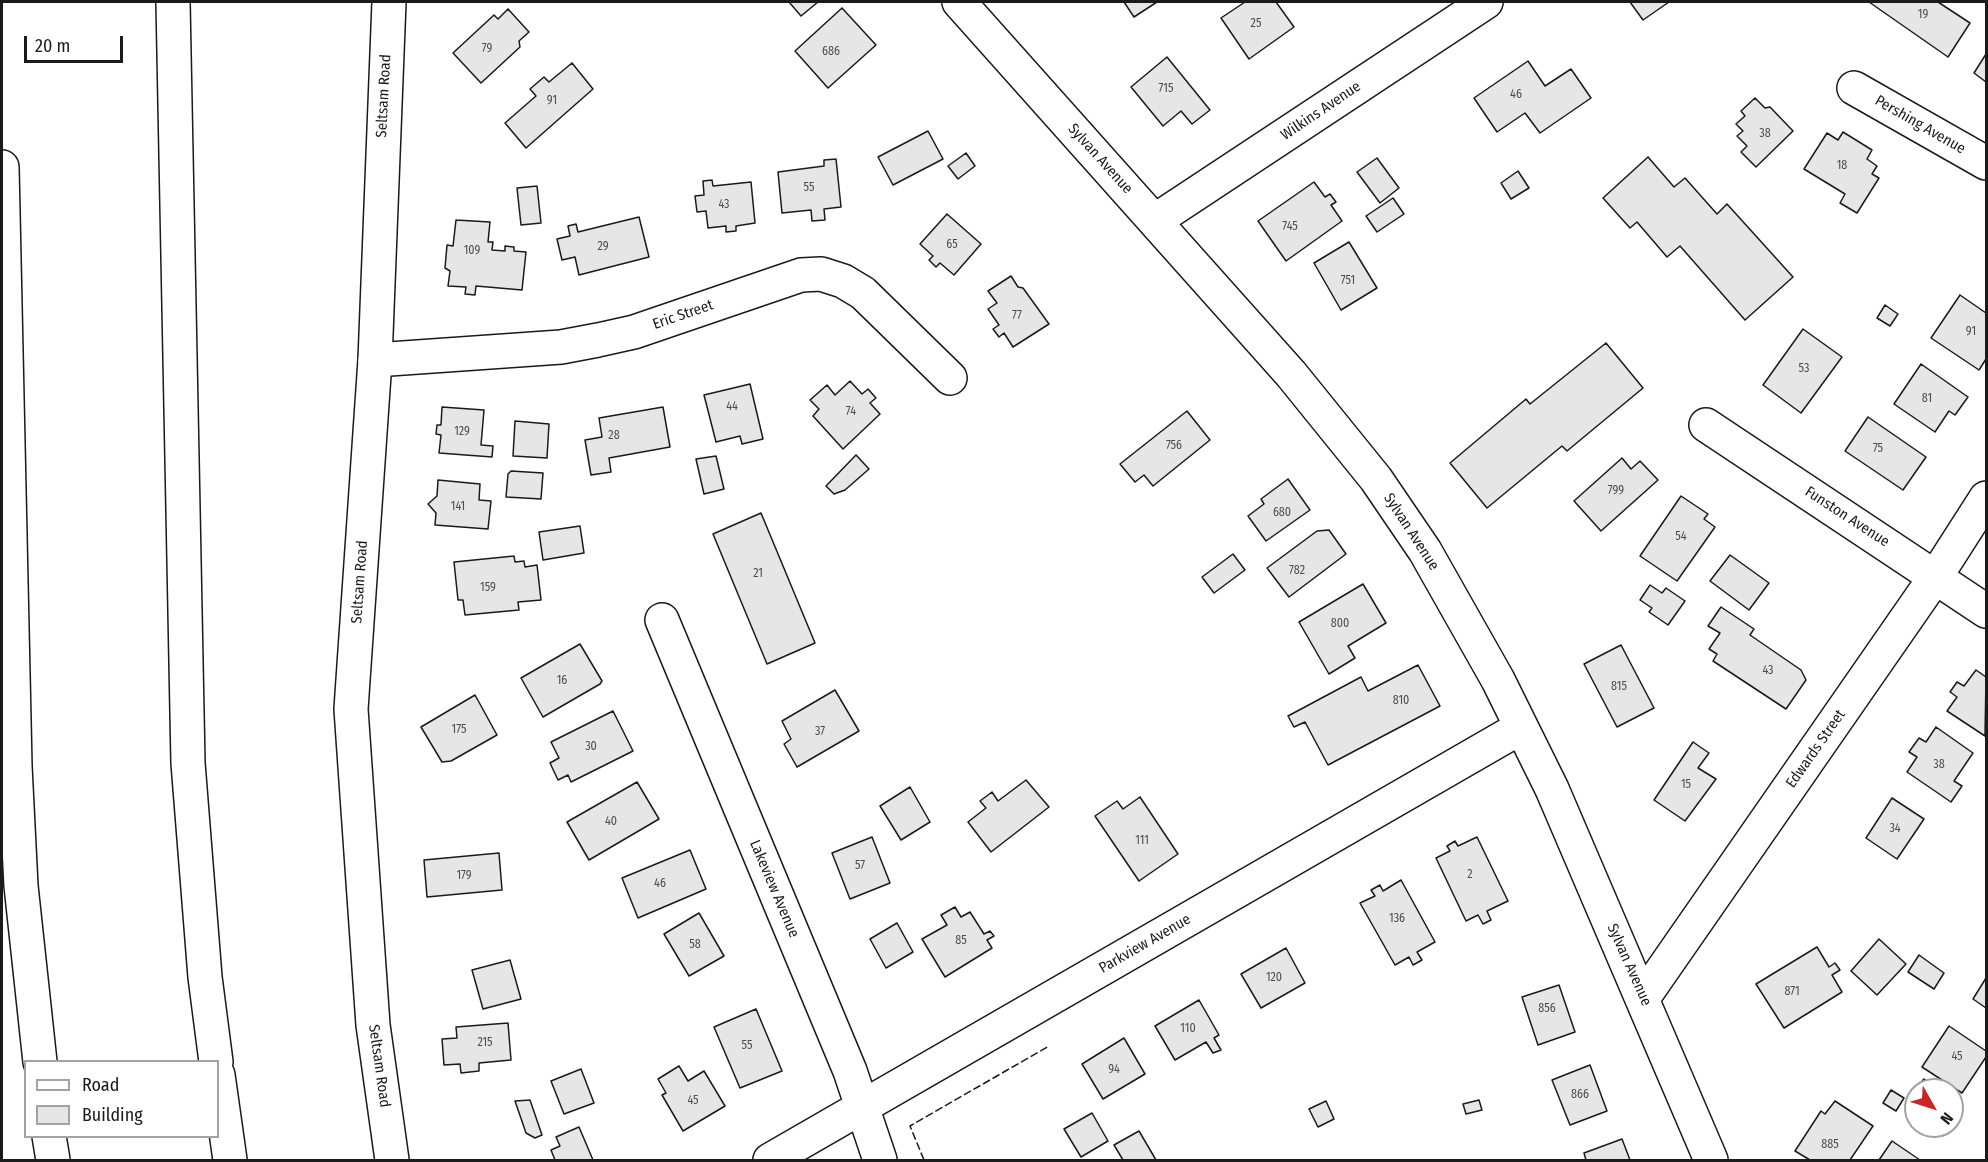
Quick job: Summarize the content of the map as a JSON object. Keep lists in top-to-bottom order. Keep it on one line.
{"streets":{"main road":["Seltsam Road","Wilkins Avenue","Pershing Avenue","Sylvan Avenue","Eric Street","Funston Avenue","Edwards Street","Lakeview Avenue","Parkview Avenue"]},"crossings":[["Seltsam Road","Eric Street"],["Wilkins Avenue","Sylvan Avenue"],["Sylvan Avenue","Edwards Street"],["Sylvan Avenue","Parkview Avenue"],["Funston Avenue","Edwards Street"],["Lakeview Avenue","Parkview Avenue"]],"house_numbers":["19","25","79","686","715","46","91","38","18","55","43","745","65","29","109","751","77","91","53","81","44","74","129","28","756","75","799","141","680","54","782","21","159","800","43","16","815","810","175","37","30","38","15","40","34","111","57","2","179","46","136","85","58","120","871","856","110","215","55","45","94","866","45","885"],"legend":["Road","Building"],"scale_bar":"20 m","north":"bottom right"}
